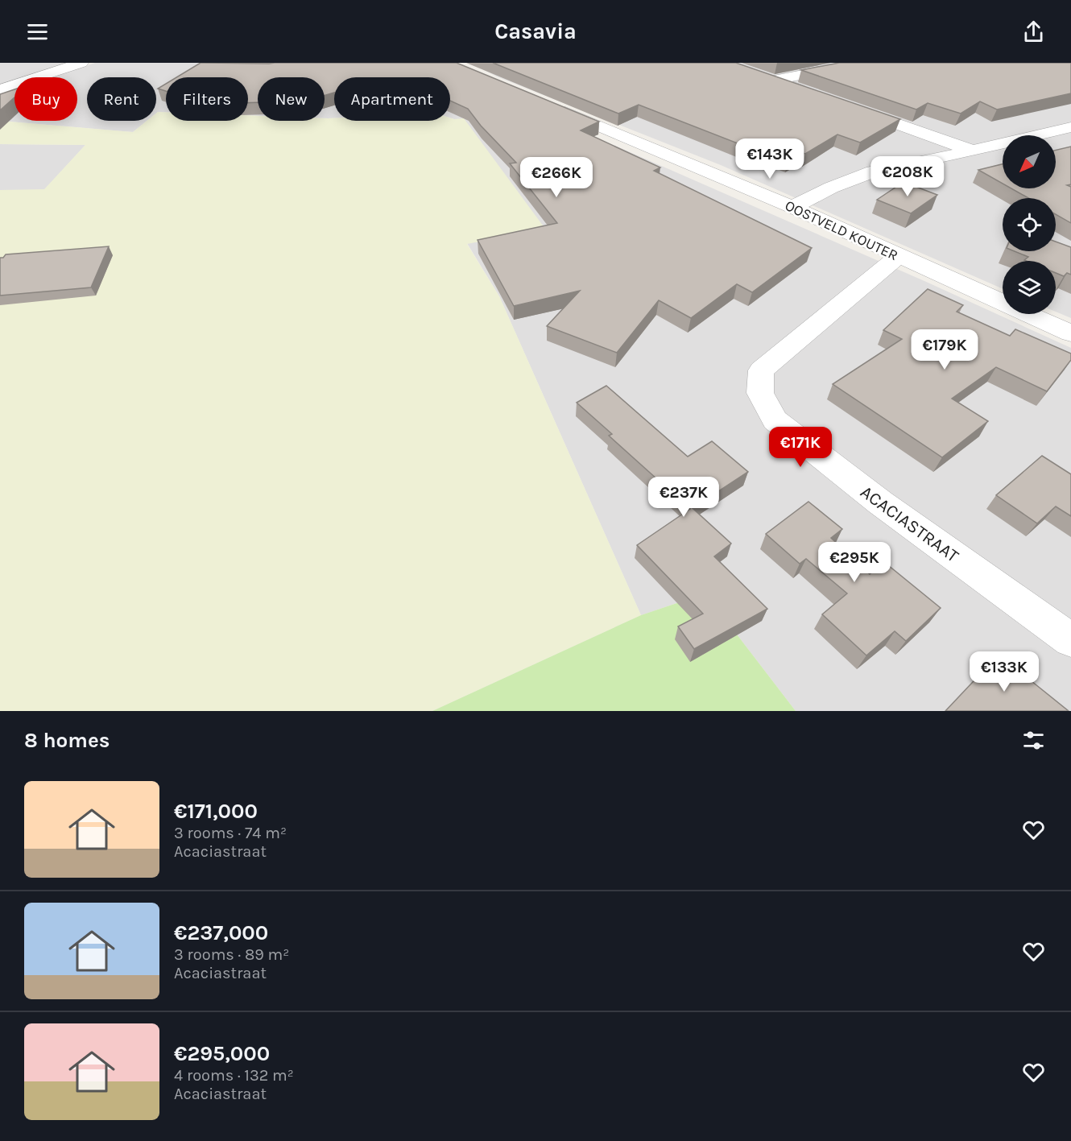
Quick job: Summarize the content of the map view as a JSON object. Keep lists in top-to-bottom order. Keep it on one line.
{"streets":{"street":["OOSTVELD KOUTER","ACACIASTRAAT"]},"crossings":[["OOSTVELD KOUTER","ACACIASTRAAT"]],"north":"bottom left","page":{"header":"Casavia","chip":["Buy","Rent","Filters","New","Apartment"],"price":["€143K","€208K","€266K","€179K","€171K","€237K","€295K","€133K"],"heading":"8 homes","list":[{"name":"€171,000","note":"3 rooms · 74 m² · Acaciastraat"},{"name":"€237,000","note":"3 rooms · 89 m² · Acaciastraat"},{"name":"€295,000","note":"4 rooms · 132 m² · Acaciastraat"}]}}
